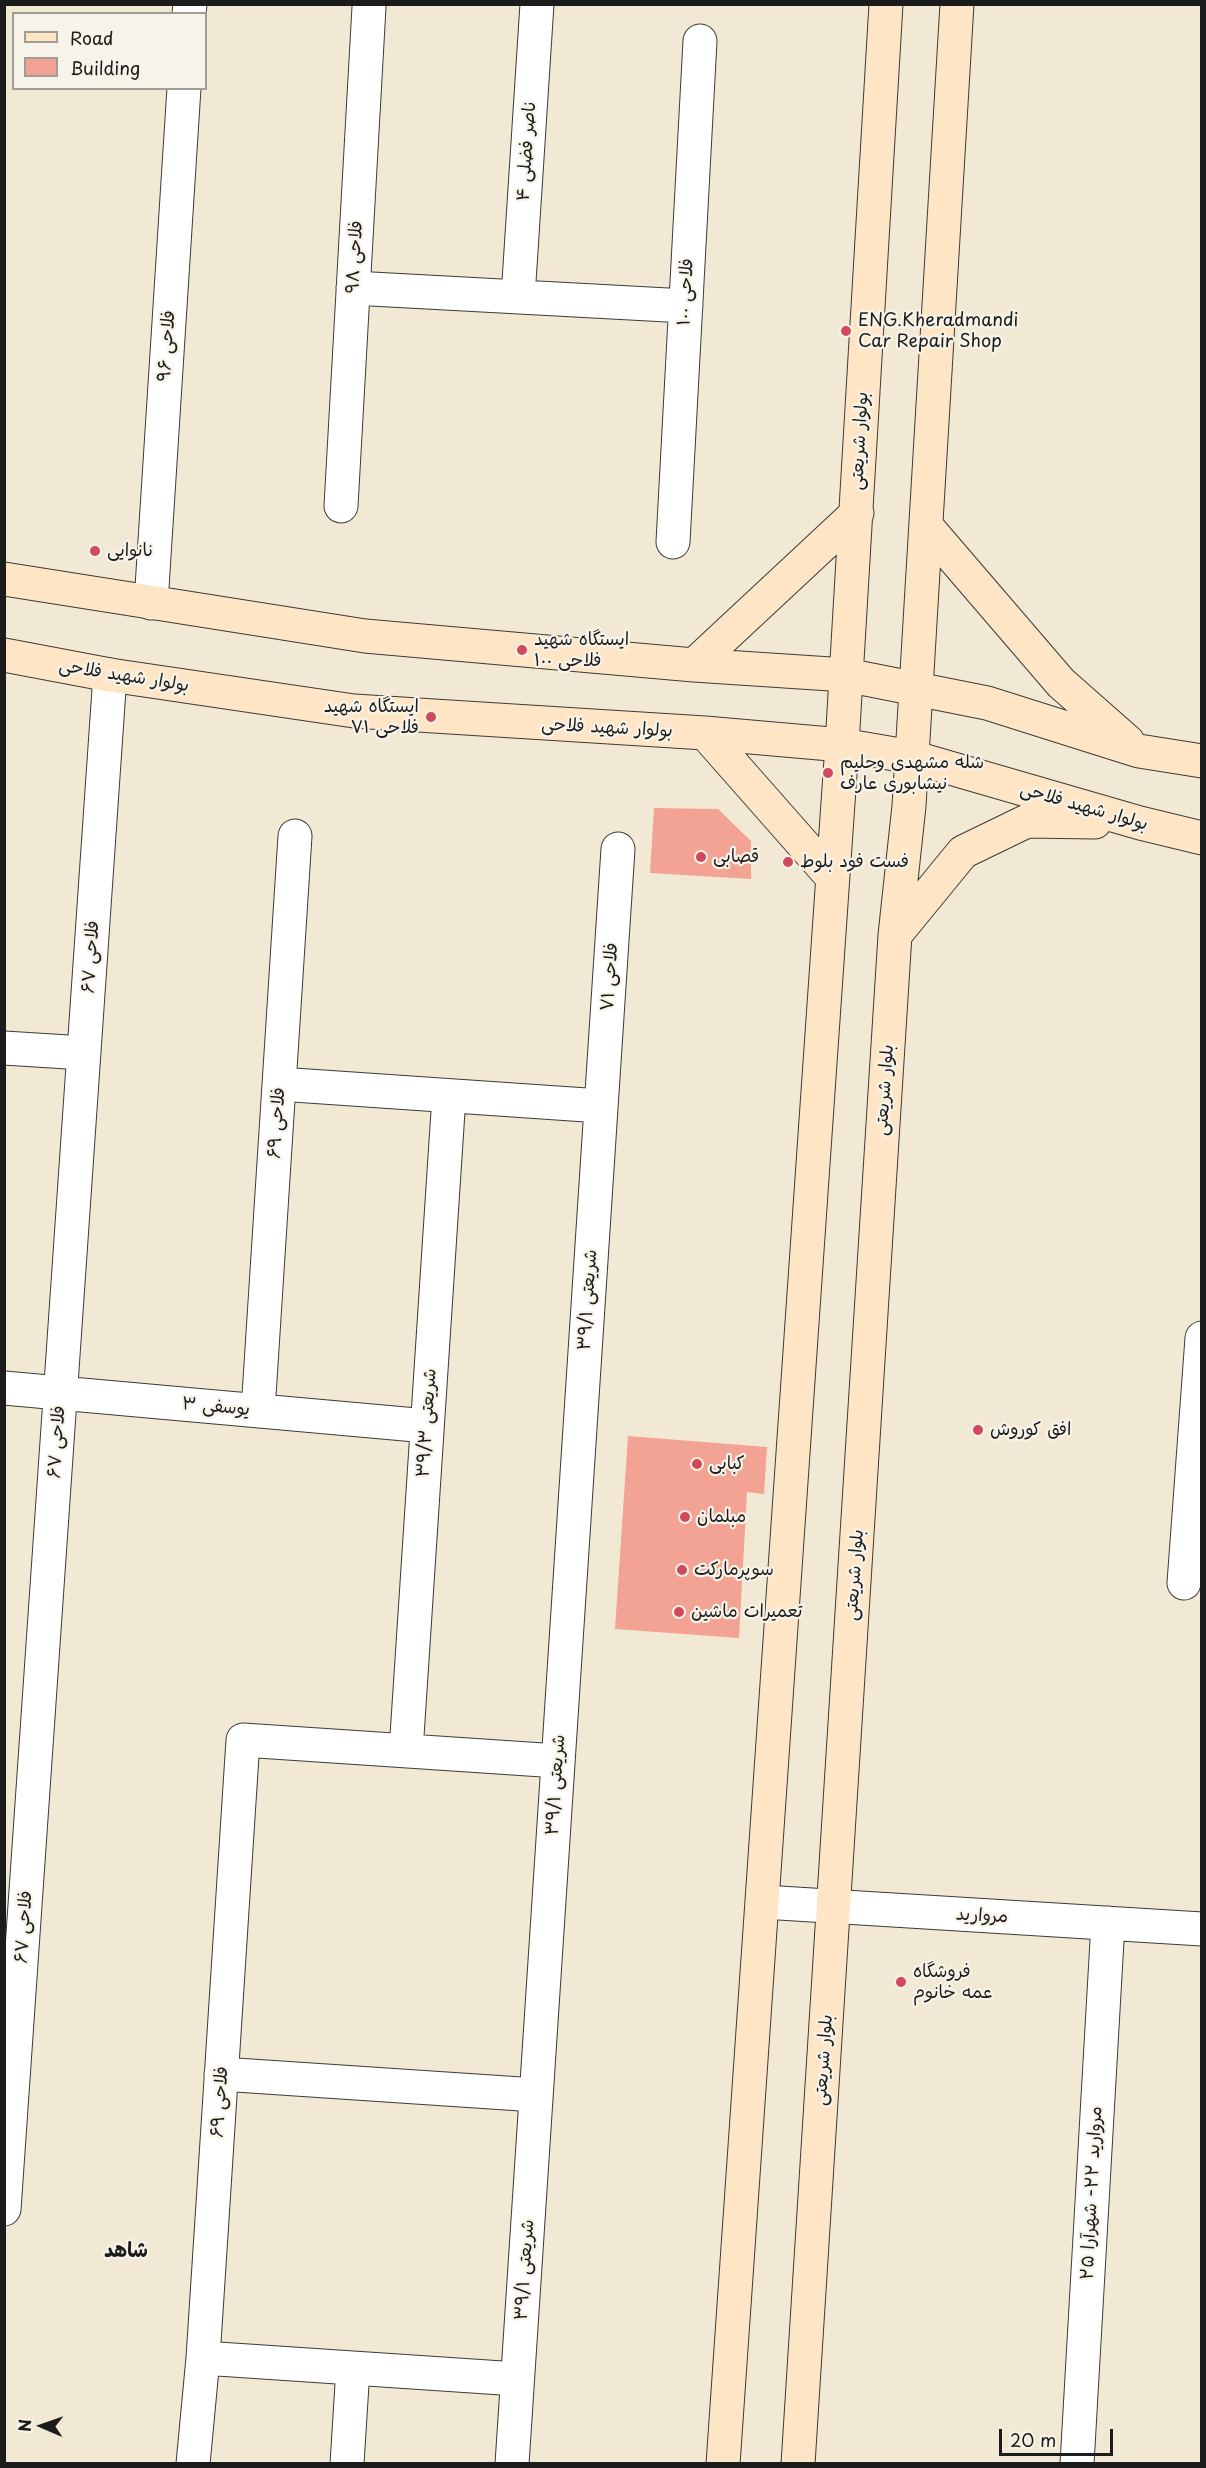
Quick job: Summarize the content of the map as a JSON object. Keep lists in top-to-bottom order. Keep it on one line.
{"streets":{"main road":["بولوار شریعتی","بولوار شهید فلاحی","بلوار شریعتی"],"street":["ناصر فضلی ۴","فلاحی ۹۸","فلاحی ۱۰۰","فلاحی ۹۶","فلاحی ۶۷","فلاحی ۷۱","فلاحی ۶۹","شریعتی ۳۹/۱","یوسفی ۳","شریعتی ۳۹/۳","مروارید","مروارید ۲۲- شهرآرا ۲۵"]},"crossings":[["بولوار شریعتی","بولوار شهید فلاحی"],["بولوار شهید فلاحی","فلاحی ۶۷"],["بولوار شهید فلاحی","بلوار شریعتی"],["فلاحی ۶۷","یوسفی ۳"],["فلاحی ۷۱","شریعتی ۳۹/۱"],["بلوار شریعتی","مروارید"],["فلاحی ۶۹","یوسفی ۳"],["فلاحی ۶۹","شریعتی ۳۹/۳"],["یوسفی ۳","شریعتی ۳۹/۳"],["مروارید","مروارید ۲۲- شهرآرا ۲۵"]],"districts":["شاهد"],"places":["ENG.Kheradmandi Car Repair Shop","نانوایی","ایستگاه شهید فلاحی ۱۰۰","ایستگاه شهید فلاحی ۷۱","شله مشهدی وحلیم نیشابوری عارف","قصابی","فست فود بلوط","افق کوروش","کبابی","مبلمان","سوپرمارکت","تعمیرات ماشین","فروشگاه عمه خانوم"],"legend":["Road","Building"],"scale_bar":"20 m","north":"left"}
